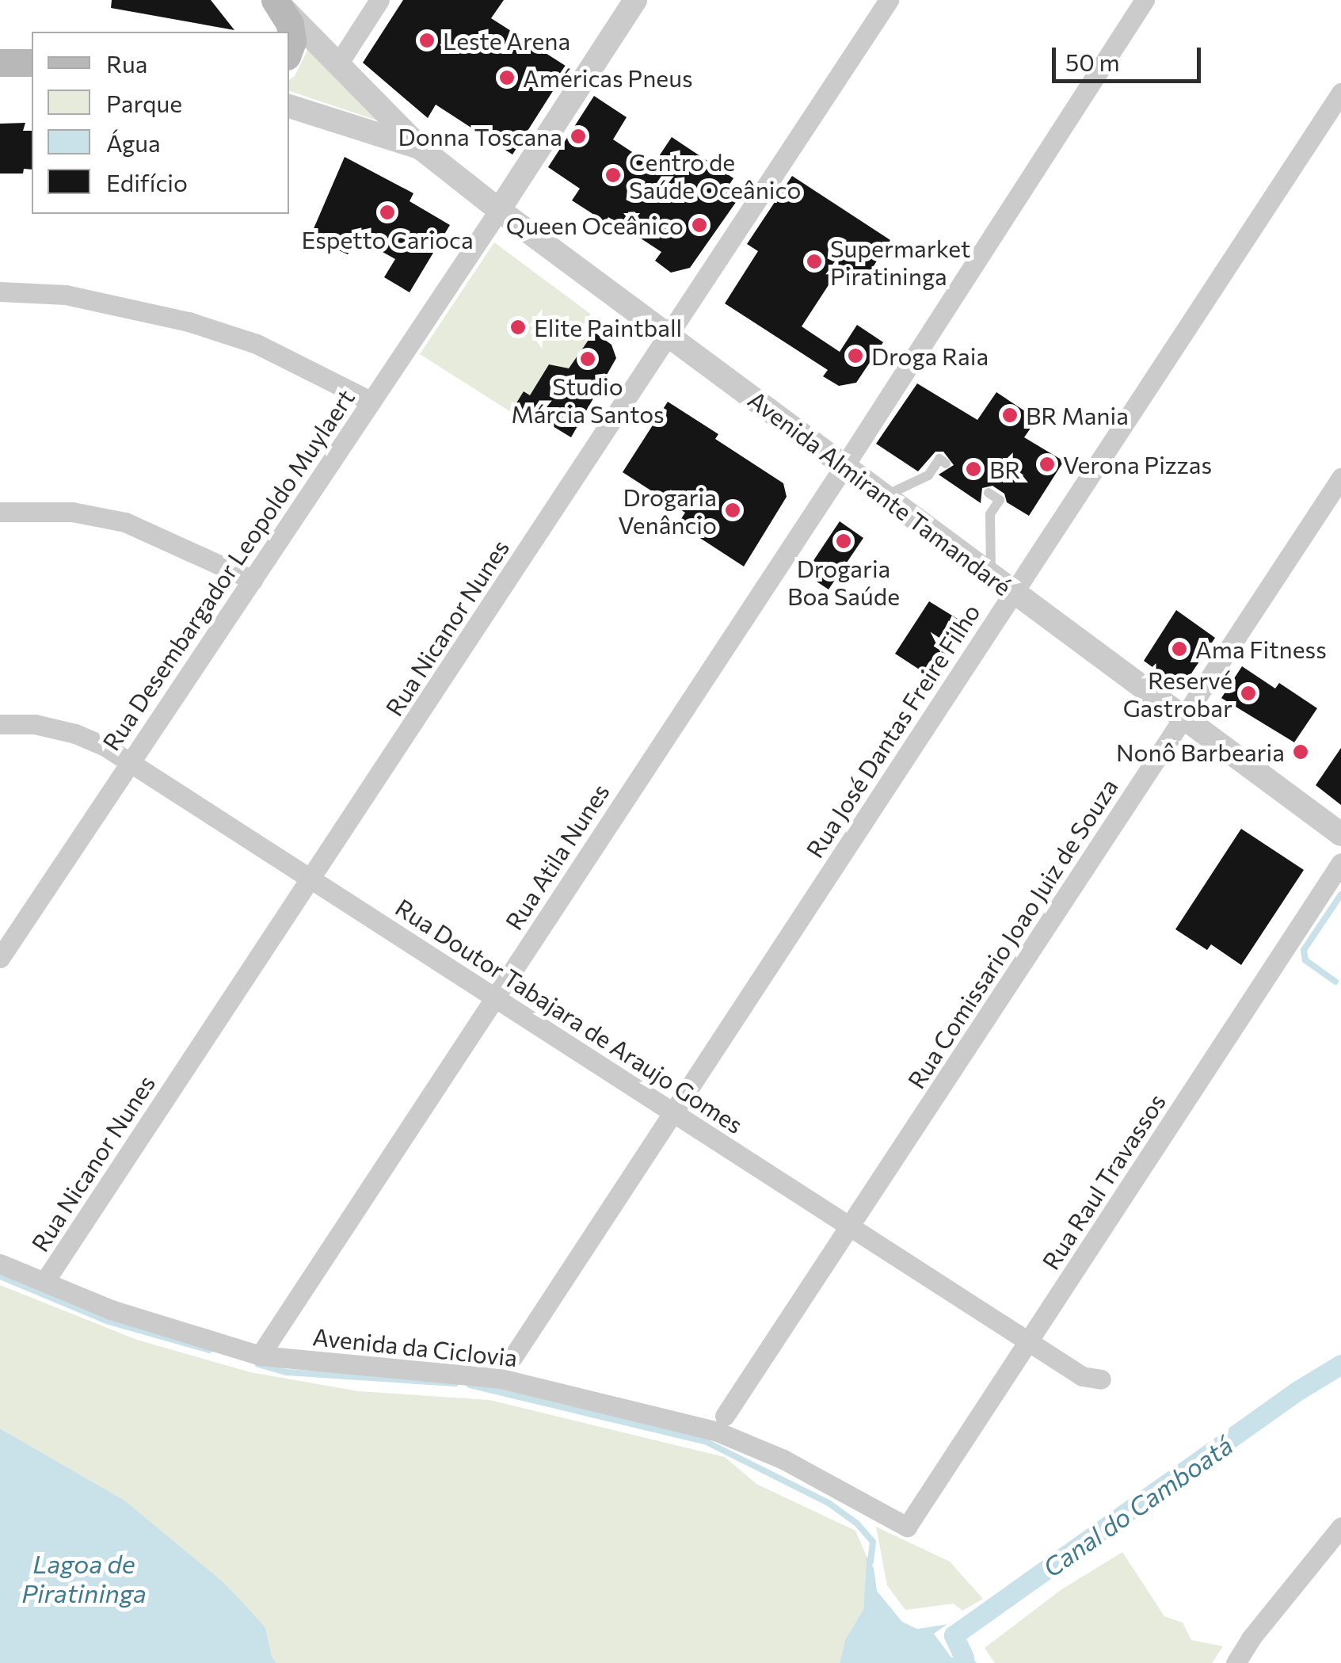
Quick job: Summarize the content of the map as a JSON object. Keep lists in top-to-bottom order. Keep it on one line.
{"streets":{"street":["Avenida Almirante Tamandaré","Rua Desembargador Leopoldo Muylaert","Rua Nicanor Nunes","Rua José Dantas Freire Filho","Rua Atila Nunes","Rua Comissario Joao Juiz de Souza","Rua Doutor Tabajara de Araujo Gomes","Rua Raul Travassos","Avenida da Ciclovia"]},"crossings":[["Avenida Almirante Tamandaré","Rua Desembargador Leopoldo Muylaert"],["Avenida Almirante Tamandaré","Rua Nicanor Nunes"],["Avenida Almirante Tamandaré","Rua José Dantas Freire Filho"],["Avenida Almirante Tamandaré","Rua Atila Nunes"],["Avenida Almirante Tamandaré","Rua Comissario Joao Juiz de Souza"],["Rua Desembargador Leopoldo Muylaert","Rua Doutor Tabajara de Araujo Gomes"],["Rua Nicanor Nunes","Rua Doutor Tabajara de Araujo Gomes"],["Rua Nicanor Nunes","Avenida da Ciclovia"],["Rua José Dantas Freire Filho","Rua Doutor Tabajara de Araujo Gomes"],["Rua Atila Nunes","Rua Doutor Tabajara de Araujo Gomes"],["Rua Atila Nunes","Avenida da Ciclovia"],["Rua Comissario Joao Juiz de Souza","Rua Doutor Tabajara de Araujo Gomes"],["Rua Doutor Tabajara de Araujo Gomes","Rua Raul Travassos"],["Rua Raul Travassos","Avenida da Ciclovia"]],"water":["Canal do Camboatá","Lagoa de Piratininga"],"places":["Leste Arena","Américas Pneus","Donna Toscana","Centro de Saúde Oceânico","Espetto Carioca","Queen Oceânico","Supermarket Piratininga","Elite Paintball","Droga Raia","Studio Márcia Santos","BR Mania","Verona Pizzas","BR","Drogaria Venâncio","Drogaria Boa Saúde","Ama Fitness","Reservé Gastrobar","Nonô Barbearia"],"legend":["Rua","Parque","Água","Edifício"],"scale_bar":"50 m"}
